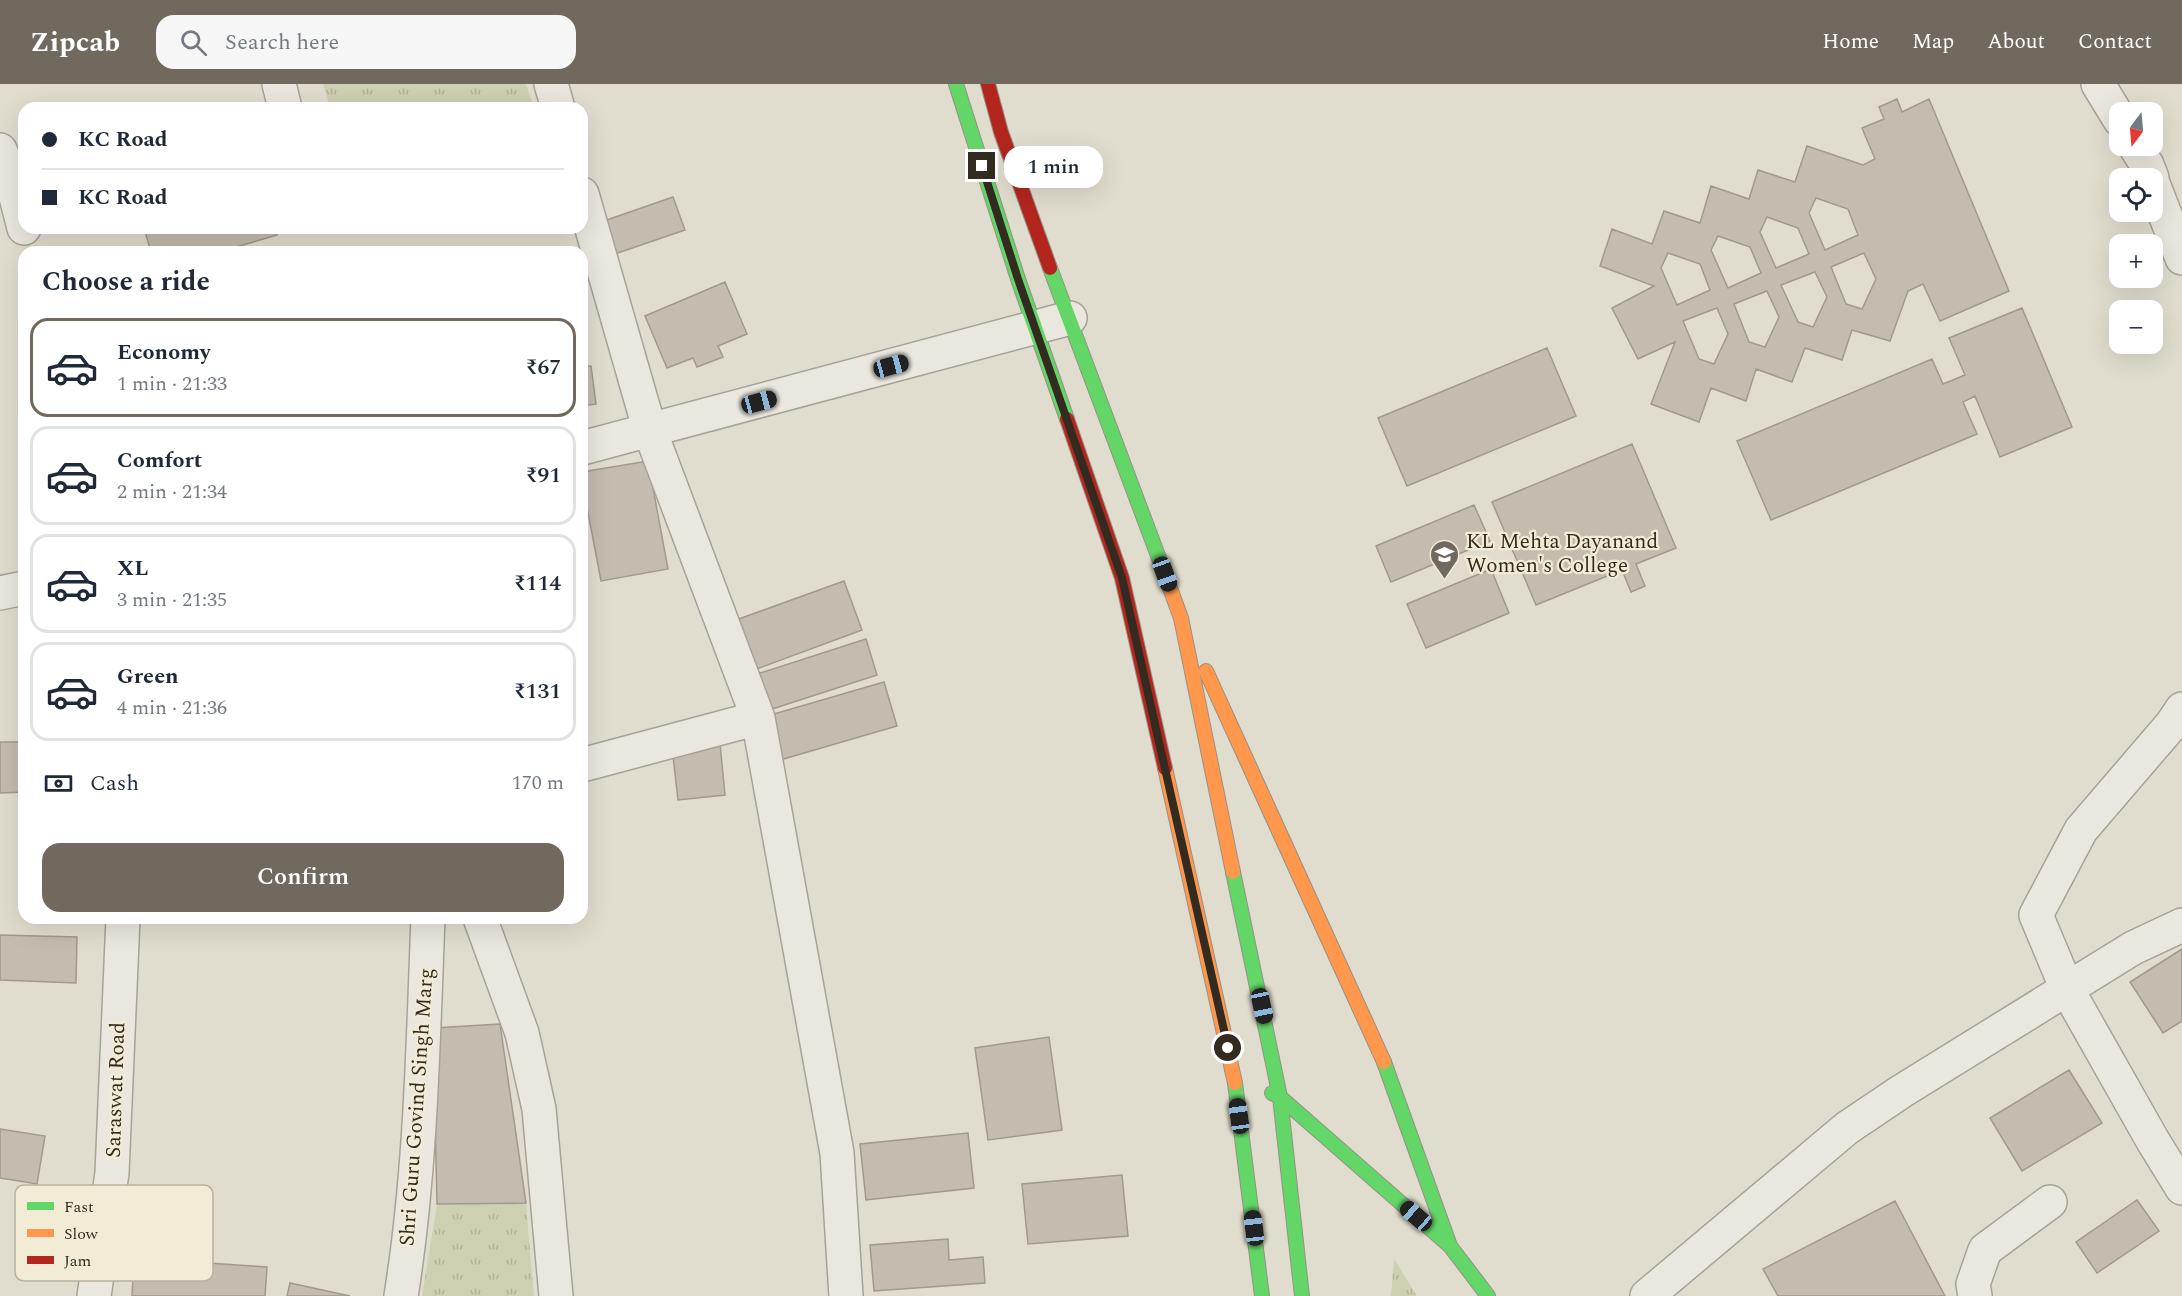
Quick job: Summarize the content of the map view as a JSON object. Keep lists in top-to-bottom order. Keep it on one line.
{"streets":{"street":["Saraswat Road","Shri Guru Govind Singh Marg"]},"places":{"school or university":["KL Mehta Dayanand Women's College"]},"legend":["Fast","Slow","Jam"],"north":"bottom","page":{"header":"Zipcab","search":"Search here","nav":["Home","Map","About","Contact"],"map_buttons":["+","−"],"banner":["KC Road","KC Road"],"bubble":"1 min","heading":"Choose a ride","list":[{"name":"Economy","note":"1 min · 21:33","value":"₹67"},{"name":"Comfort","note":"2 min · 21:34","value":"₹91"},{"name":"XL","note":"3 min · 21:35","value":"₹114"},{"name":"Green","note":"4 min · 21:36","value":"₹131"}],"pay":["Cash","170 m"],"buttons":"Confirm"}}
